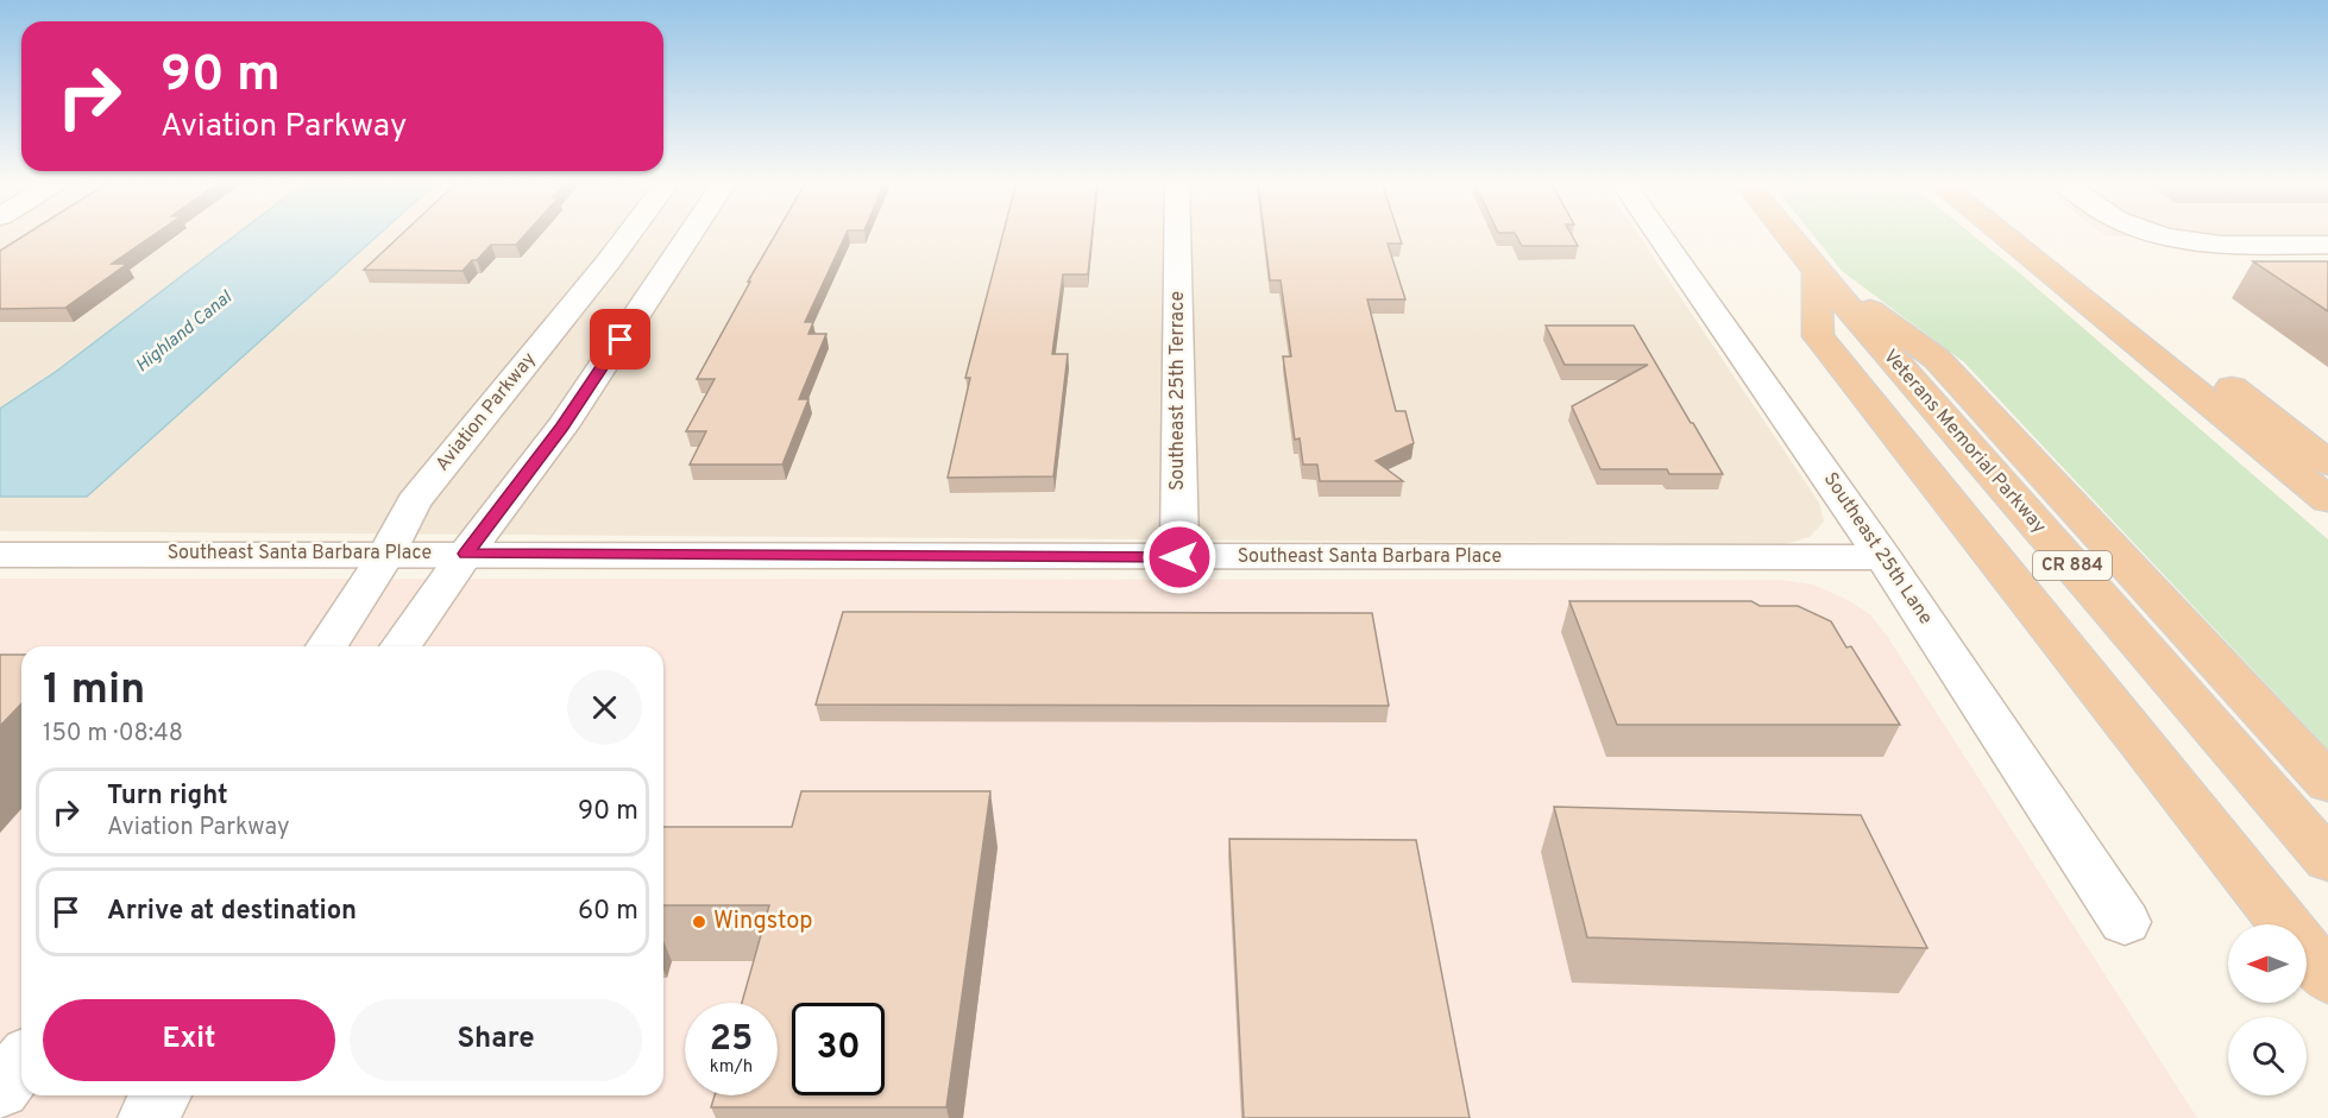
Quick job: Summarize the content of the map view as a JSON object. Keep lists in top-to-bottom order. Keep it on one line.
{"streets":{"highway":["Veterans Memorial Parkway","CR 884"],"street":["Southeast 25th Terrace","Aviation Parkway","Southeast 25th Lane","Southeast Santa Barbara Place"]},"crossings":[["Southeast 25th Terrace","Southeast Santa Barbara Place"],["Aviation Parkway","Southeast Santa Barbara Place"],["Southeast 25th Lane","Southeast Santa Barbara Place"]],"water":["Highland Canal"],"places":["Wingstop"],"north":"left","page":{"turn":["90 m","Aviation Parkway"],"heading":["1 min","150 m · 08:48"],"list":[{"name":"Turn right","note":"Aviation Parkway","value":"90 m"},{"name":"Arrive at destination","value":"60 m"}],"buttons":["Exit","Share"],"speed":"25 km/h","limit":"30"}}
